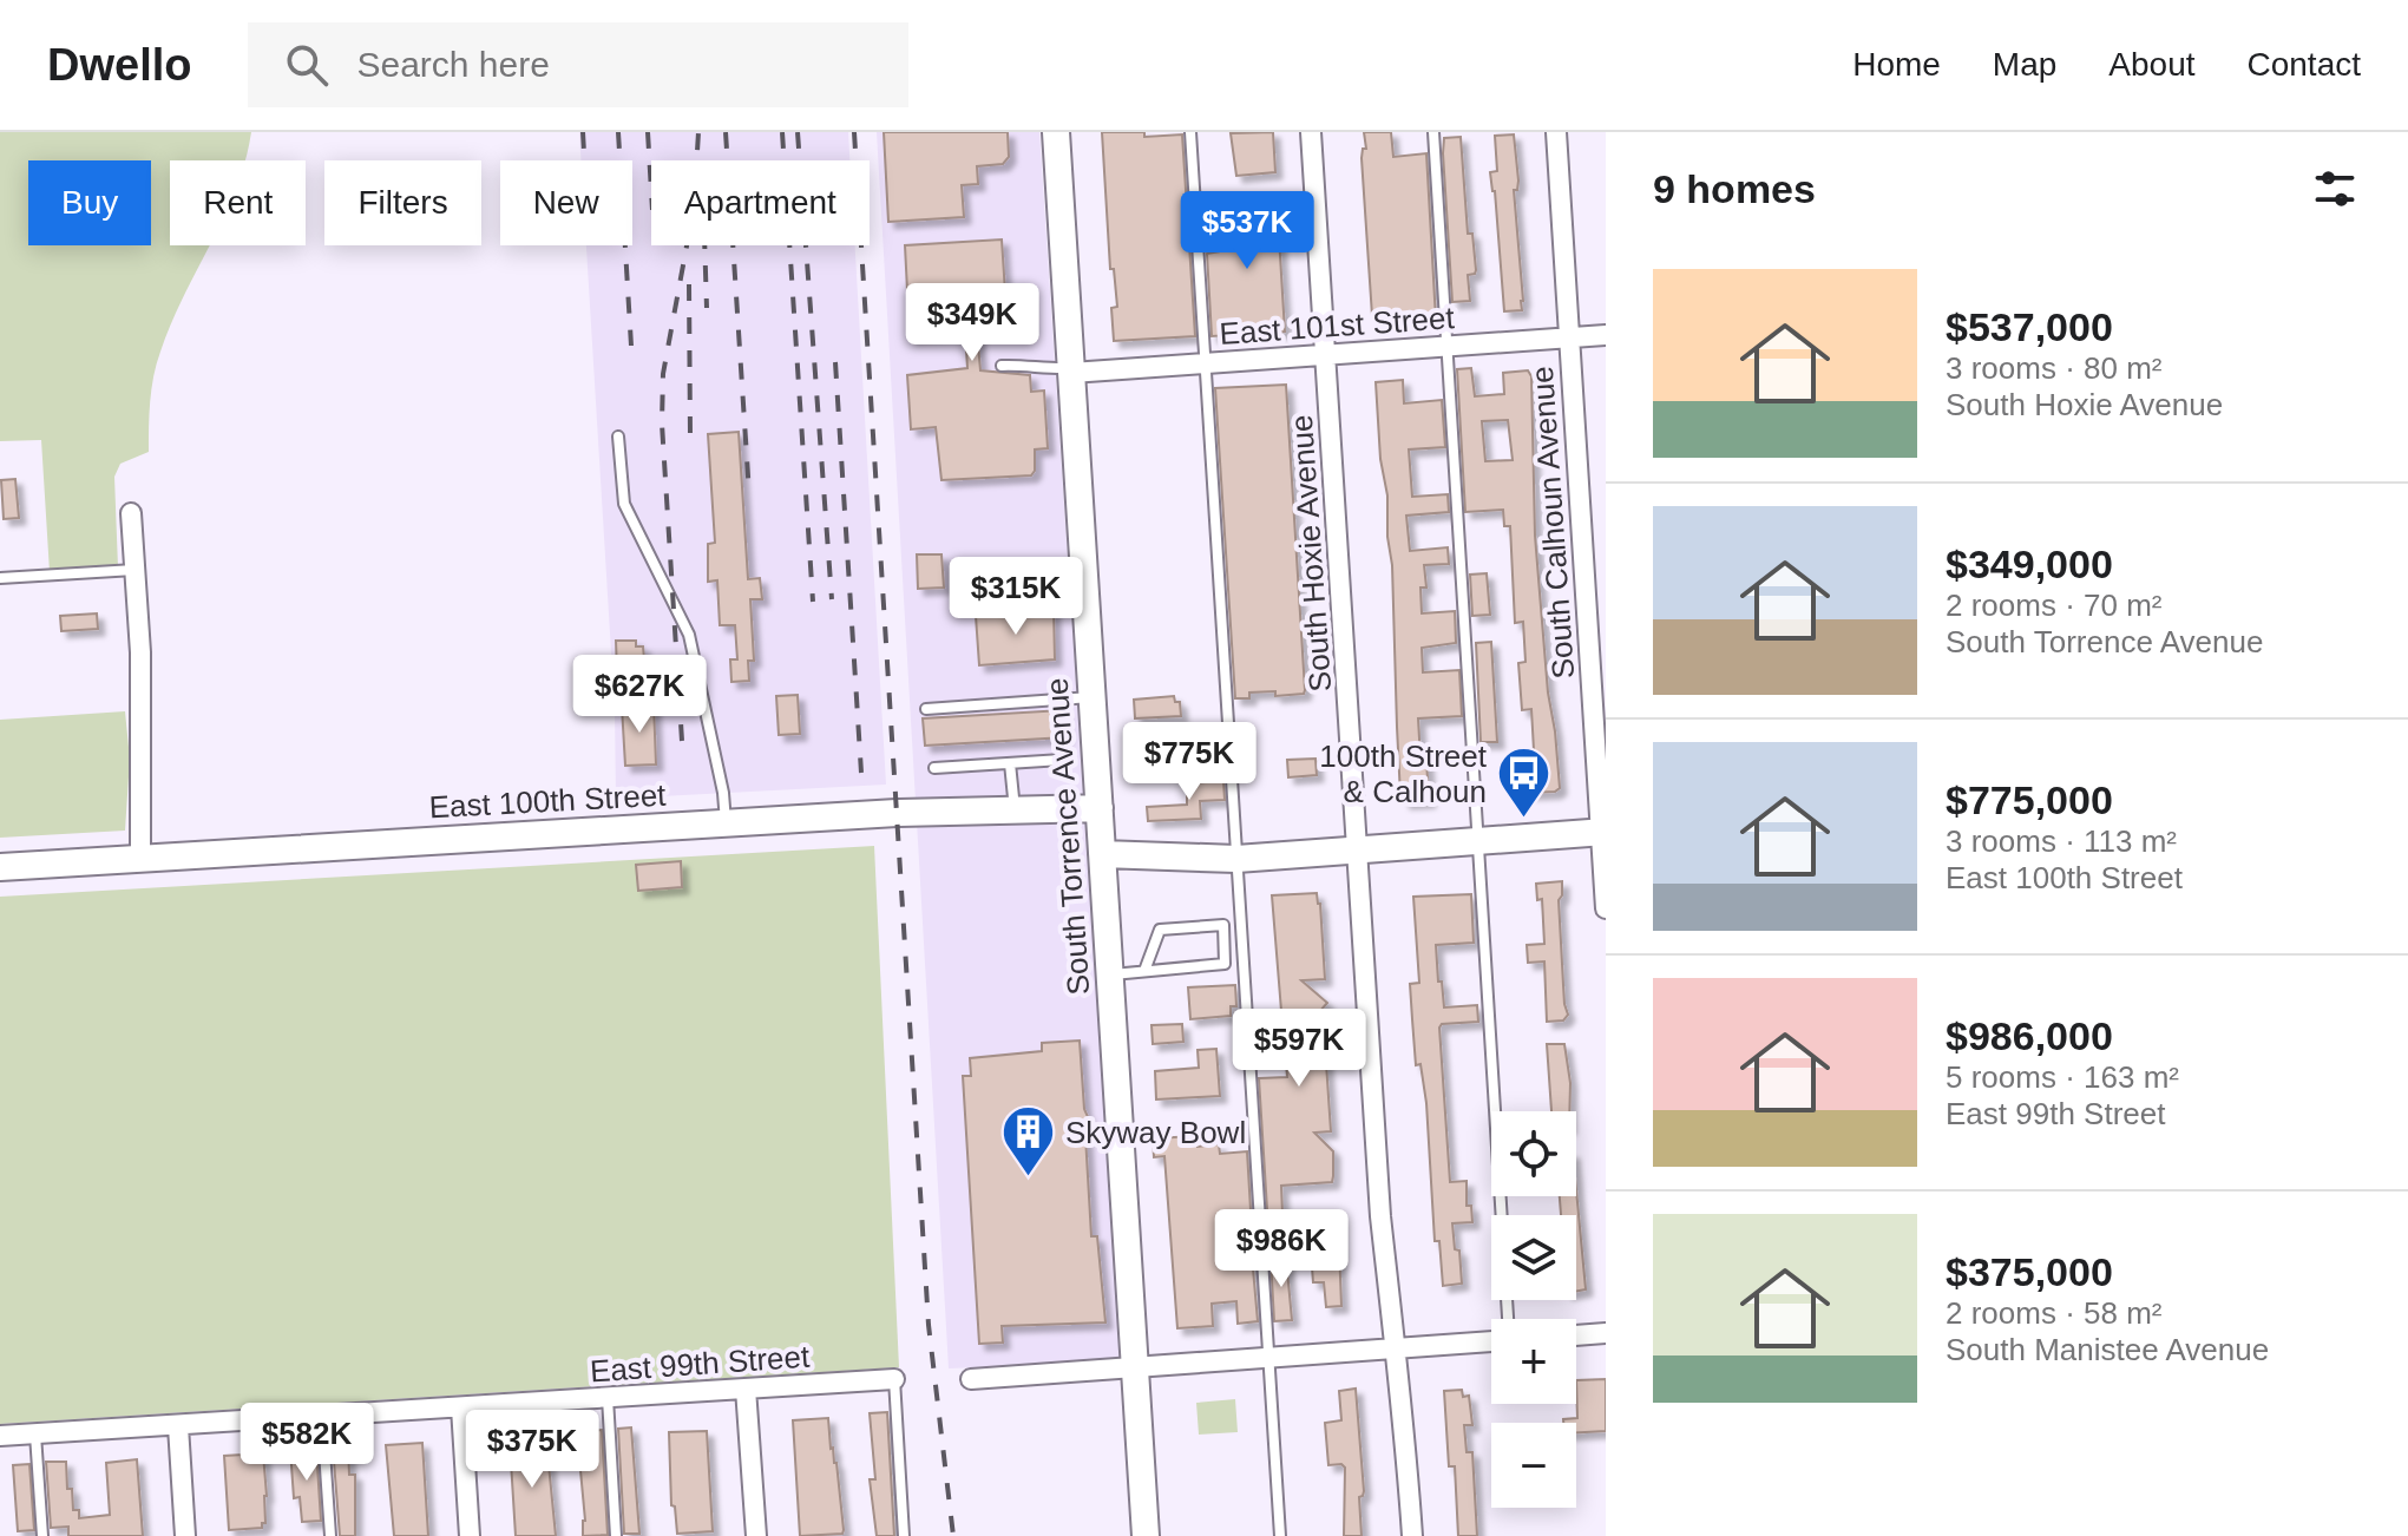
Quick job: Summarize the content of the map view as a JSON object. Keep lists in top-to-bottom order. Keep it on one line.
{"streets":{"main road":["East 100th Street","South Torrence Avenue"],"street":["East 101st Street","South Calhoun Avenue","South Hoxie Avenue","East 99th Street"]},"crossings":[["East 101st Street","South Calhoun Avenue"],["East 101st Street","South Hoxie Avenue"],["East 101st Street","South Torrence Avenue"],["East 100th Street","South Torrence Avenue"]],"places":{"bus stop":["100th Street & Calhoun"],"building":["Skyway Bowl"]},"page":{"header":"Dwello","search":"Search here","nav":["Home","Map","About","Contact"],"heading":"9 homes","chip":["Buy","Rent","Filters","New","Apartment"],"price":["$537K","$349K","$315K","$627K","$775K","$597K","$986K","$582K","$375K"],"list":[{"name":"$537,000","note":"3 rooms · 80 m² · South Hoxie Avenue"},{"name":"$349,000","note":"2 rooms · 70 m² · South Torrence Avenue"},{"name":"$775,000","note":"3 rooms · 113 m² · East 100th Street"},{"name":"$986,000","note":"5 rooms · 163 m² · East 99th Street"},{"name":"$375,000","note":"2 rooms · 58 m² · South Manistee Avenue"}],"map_buttons":["+","−"]}}
